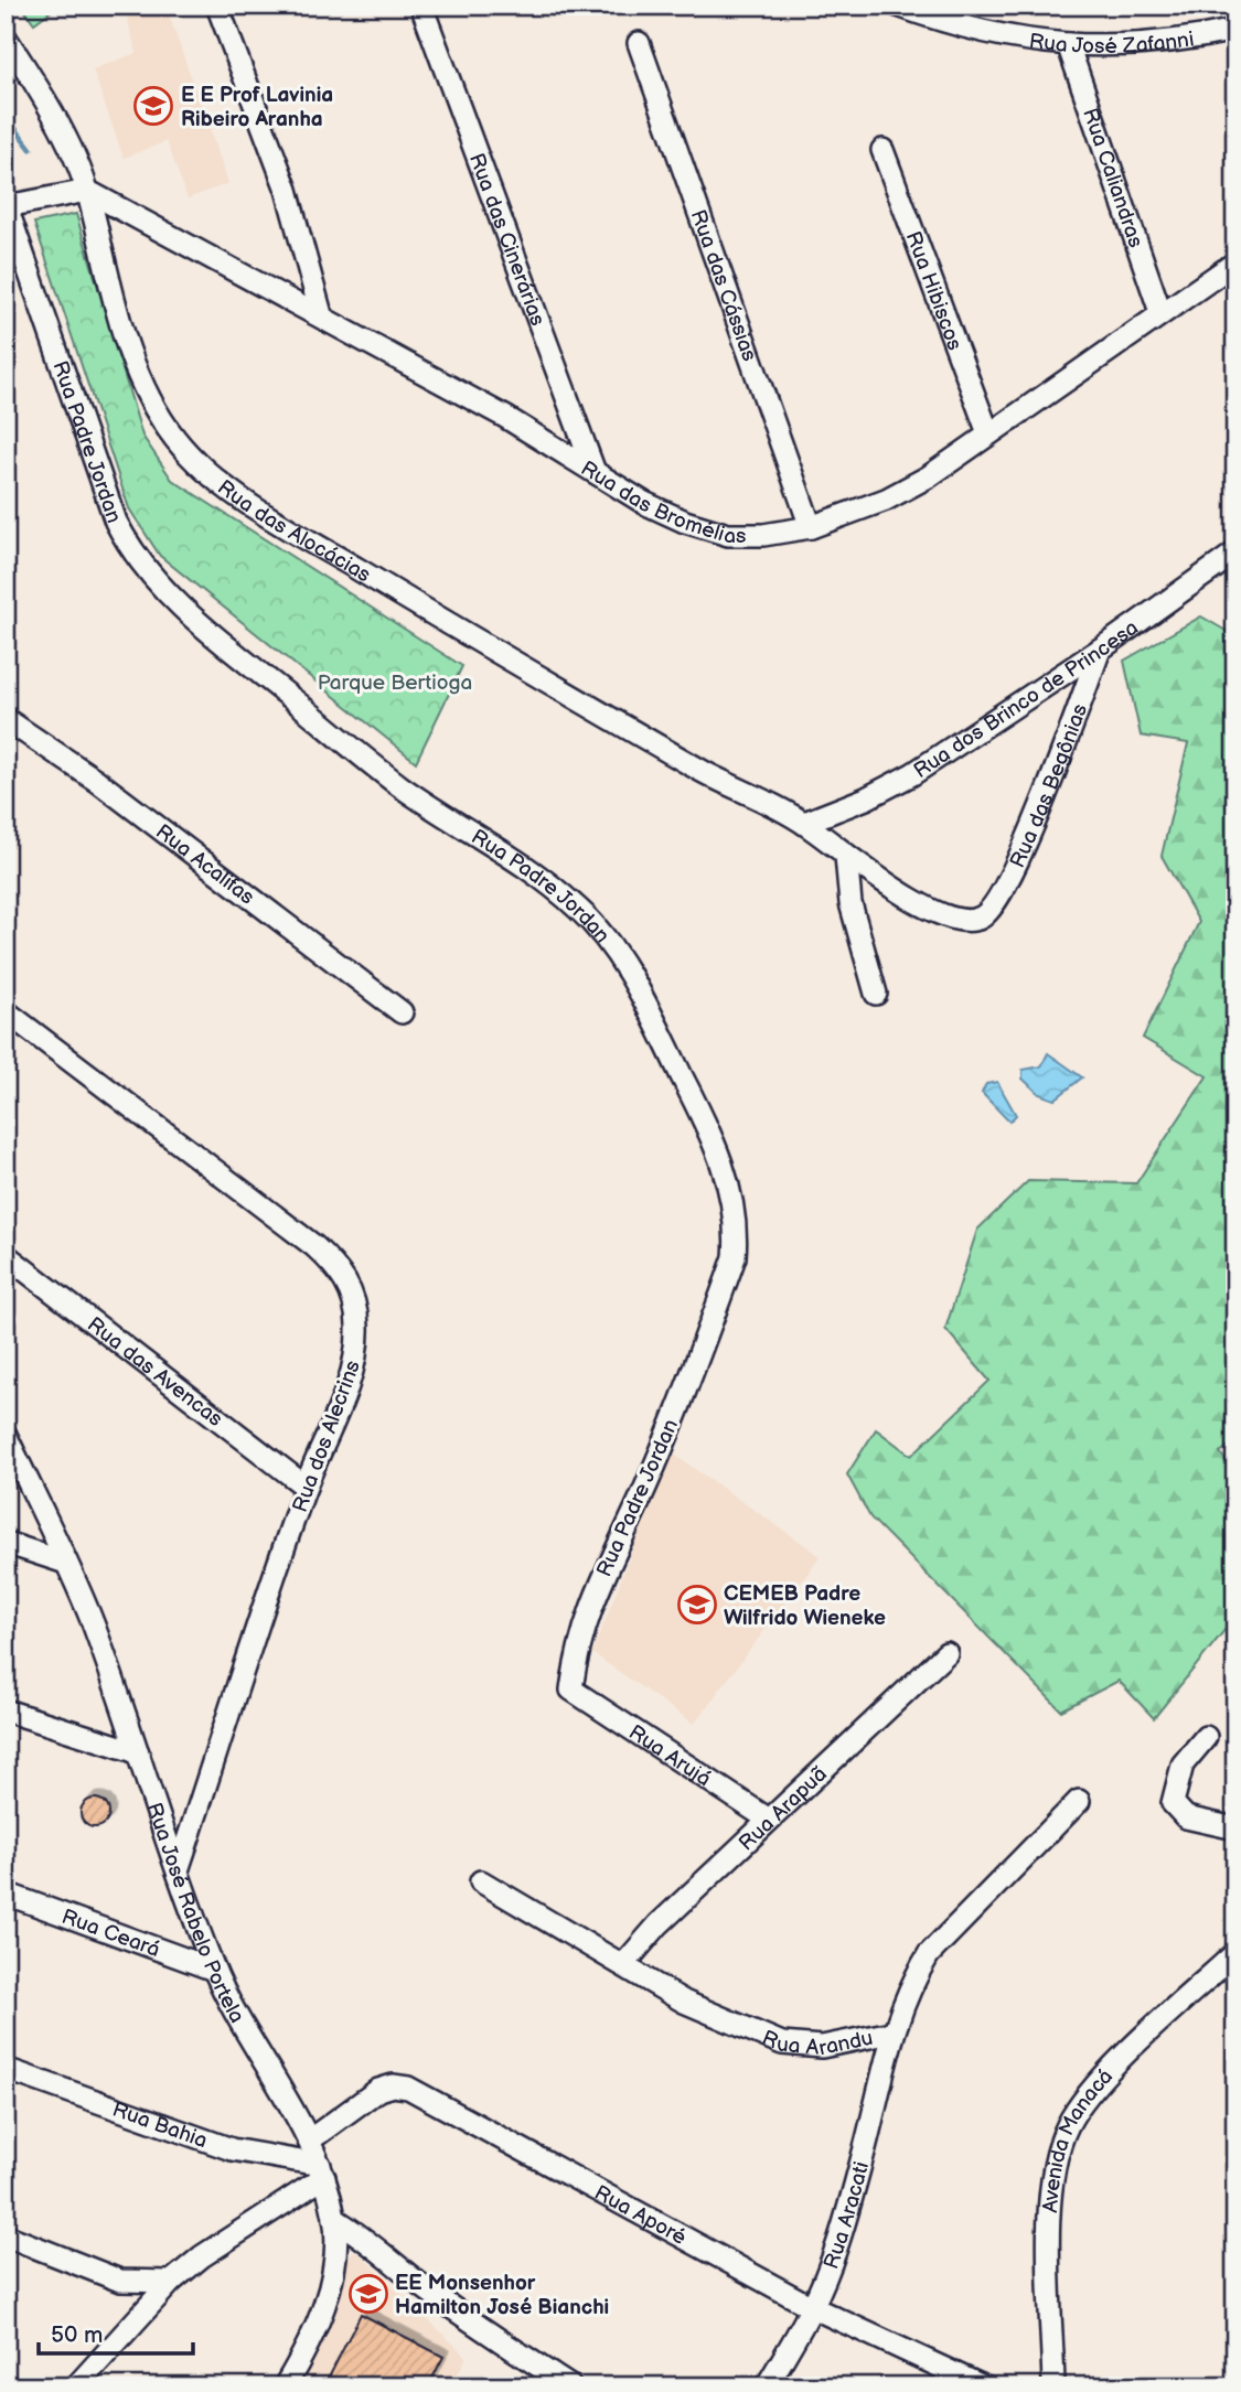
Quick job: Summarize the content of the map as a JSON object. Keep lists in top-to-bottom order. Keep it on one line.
{"streets":{"street":["Rua José Zafanni","Rua Caliandras","Rua das Cinerárias","Rua das Cássias","Rua Hibiscos","Rua Padre Jordan","Rua das Bromélias","Rua das Alocácias","Rua dos Brinco de Princesa","Rua das Begônias","Rua Acalifas","Rua das Avencas","Rua dos Alecrins","Rua Arujá","Rua Arapuã","Rua José Rabelo Portela","Rua Ceará","Rua Arandu","Rua Bahia","Avenida Manacá","Rua Aporé","Rua Aracati"]},"crossings":[["Rua José Zafanni","Rua Caliandras"],["Rua Caliandras","Rua das Bromélias"],["Rua das Cinerárias","Rua das Bromélias"],["Rua das Cássias","Rua das Bromélias"],["Rua Hibiscos","Rua das Bromélias"],["Rua Padre Jordan","Rua Arujá"],["Rua das Bromélias","Rua das Alocácias"],["Rua das Alocácias","Rua dos Brinco de Princesa"],["Rua dos Brinco de Princesa","Rua das Begônias"],["Rua das Avencas","Rua dos Alecrins"],["Rua dos Alecrins","Rua José Rabelo Portela"],["Rua Arujá","Rua Arapuã"],["Rua Arapuã","Rua Arandu"],["Rua José Rabelo Portela","Rua Ceará"],["Rua José Rabelo Portela","Rua Bahia"],["Rua José Rabelo Portela","Rua Aporé"],["Rua Arandu","Rua Aracati"],["Rua Aporé","Rua Aracati"]],"parks":["Parque Bertioga"],"places":{"school or university":["E E Prof Lavinia Ribeiro Aranha","CEMEB Padre Wilfrido Wieneke","EE Monsenhor Hamilton José Bianchi"]},"scale_bar":"50 m"}
